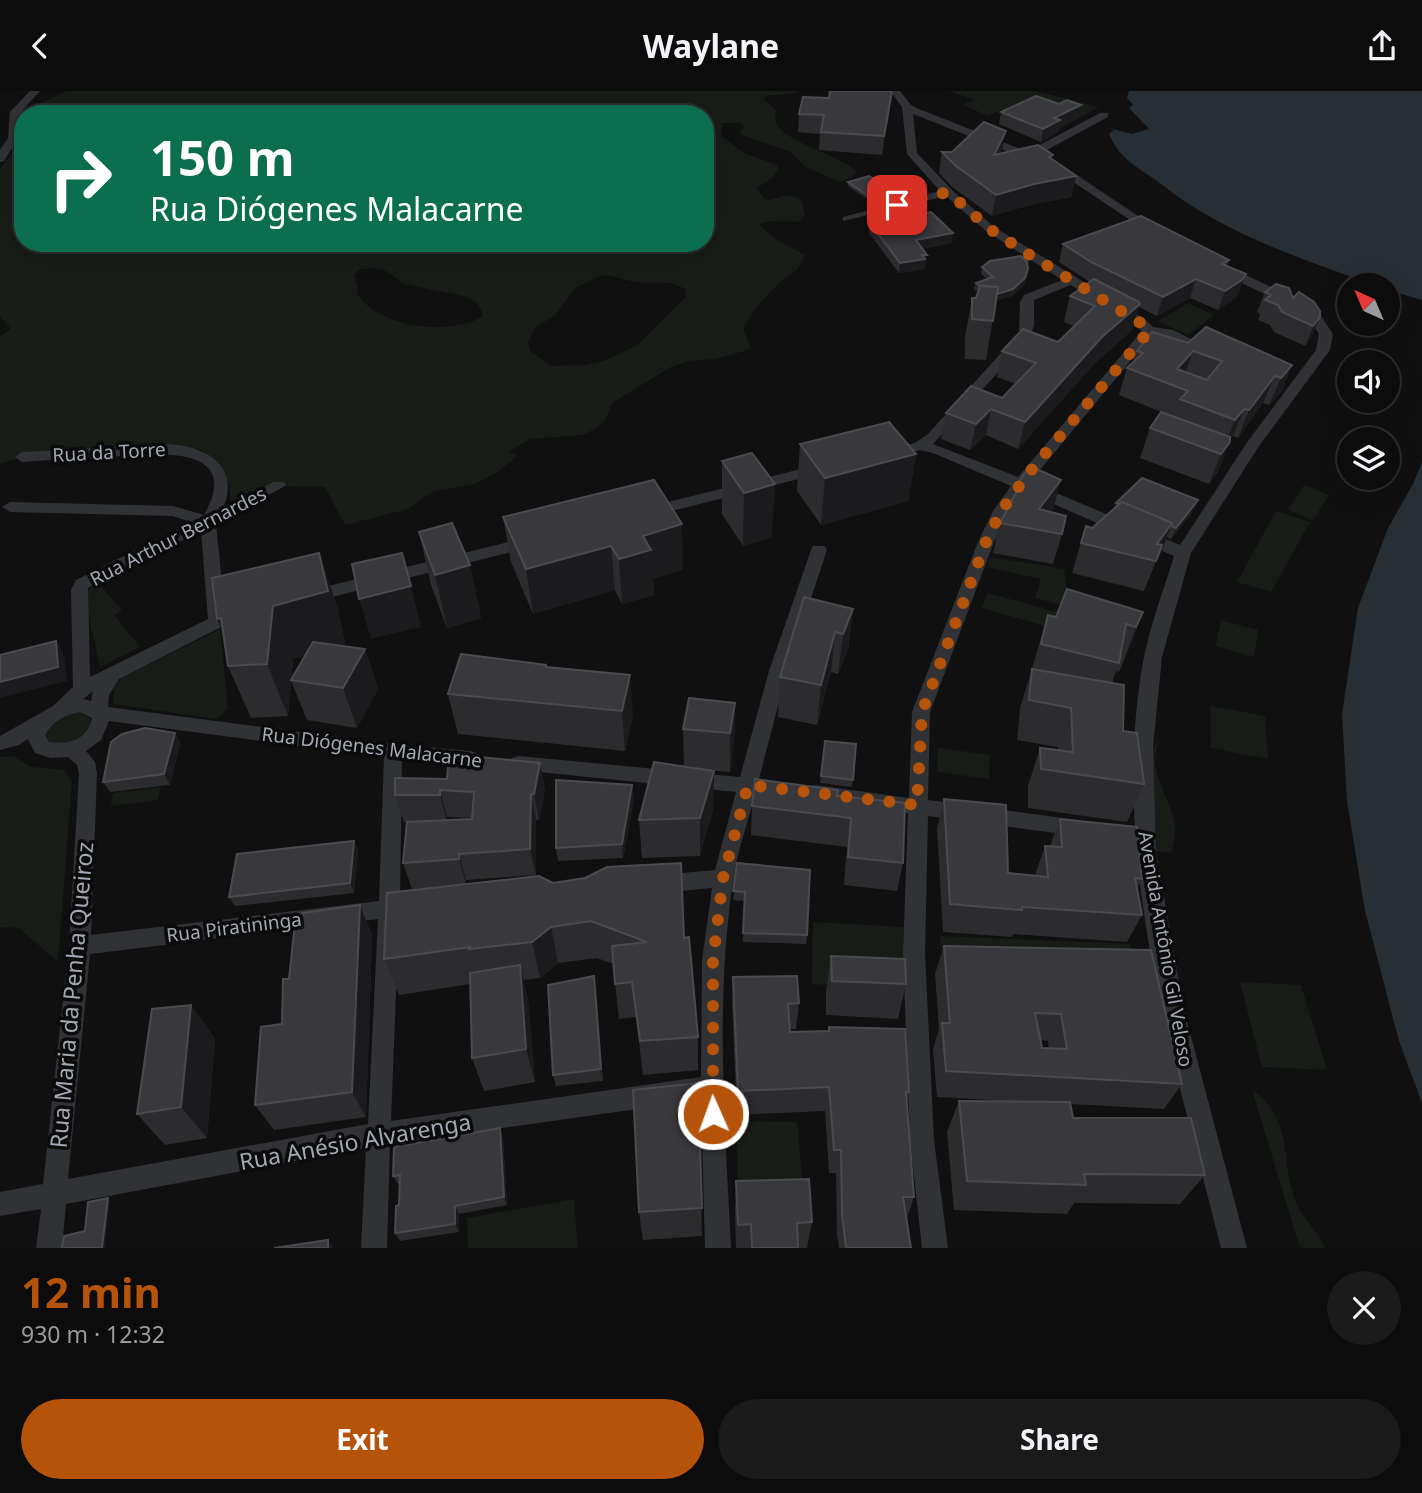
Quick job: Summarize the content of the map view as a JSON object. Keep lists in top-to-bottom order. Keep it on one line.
{"streets":{"street":["Rua da Torre","Rua Arthur Bernardes","Rua Diógenes Malacarne","Rua Piratininga","Avenida Antônio Gil Veloso","Rua Maria da Penha Queiroz","Rua Anésio Alvarenga"]},"crossings":[["Rua da Torre","Rua Arthur Bernardes"],["Rua Diógenes Malacarne","Rua Maria da Penha Queiroz"],["Rua Piratininga","Rua Maria da Penha Queiroz"],["Rua Maria da Penha Queiroz","Rua Anésio Alvarenga"]],"north":"top left","page":{"header":"Waylane","turn":["150 m","Rua Diógenes Malacarne"],"heading":["12 min","930 m · 12:32"],"buttons":["Exit","Share"]}}
